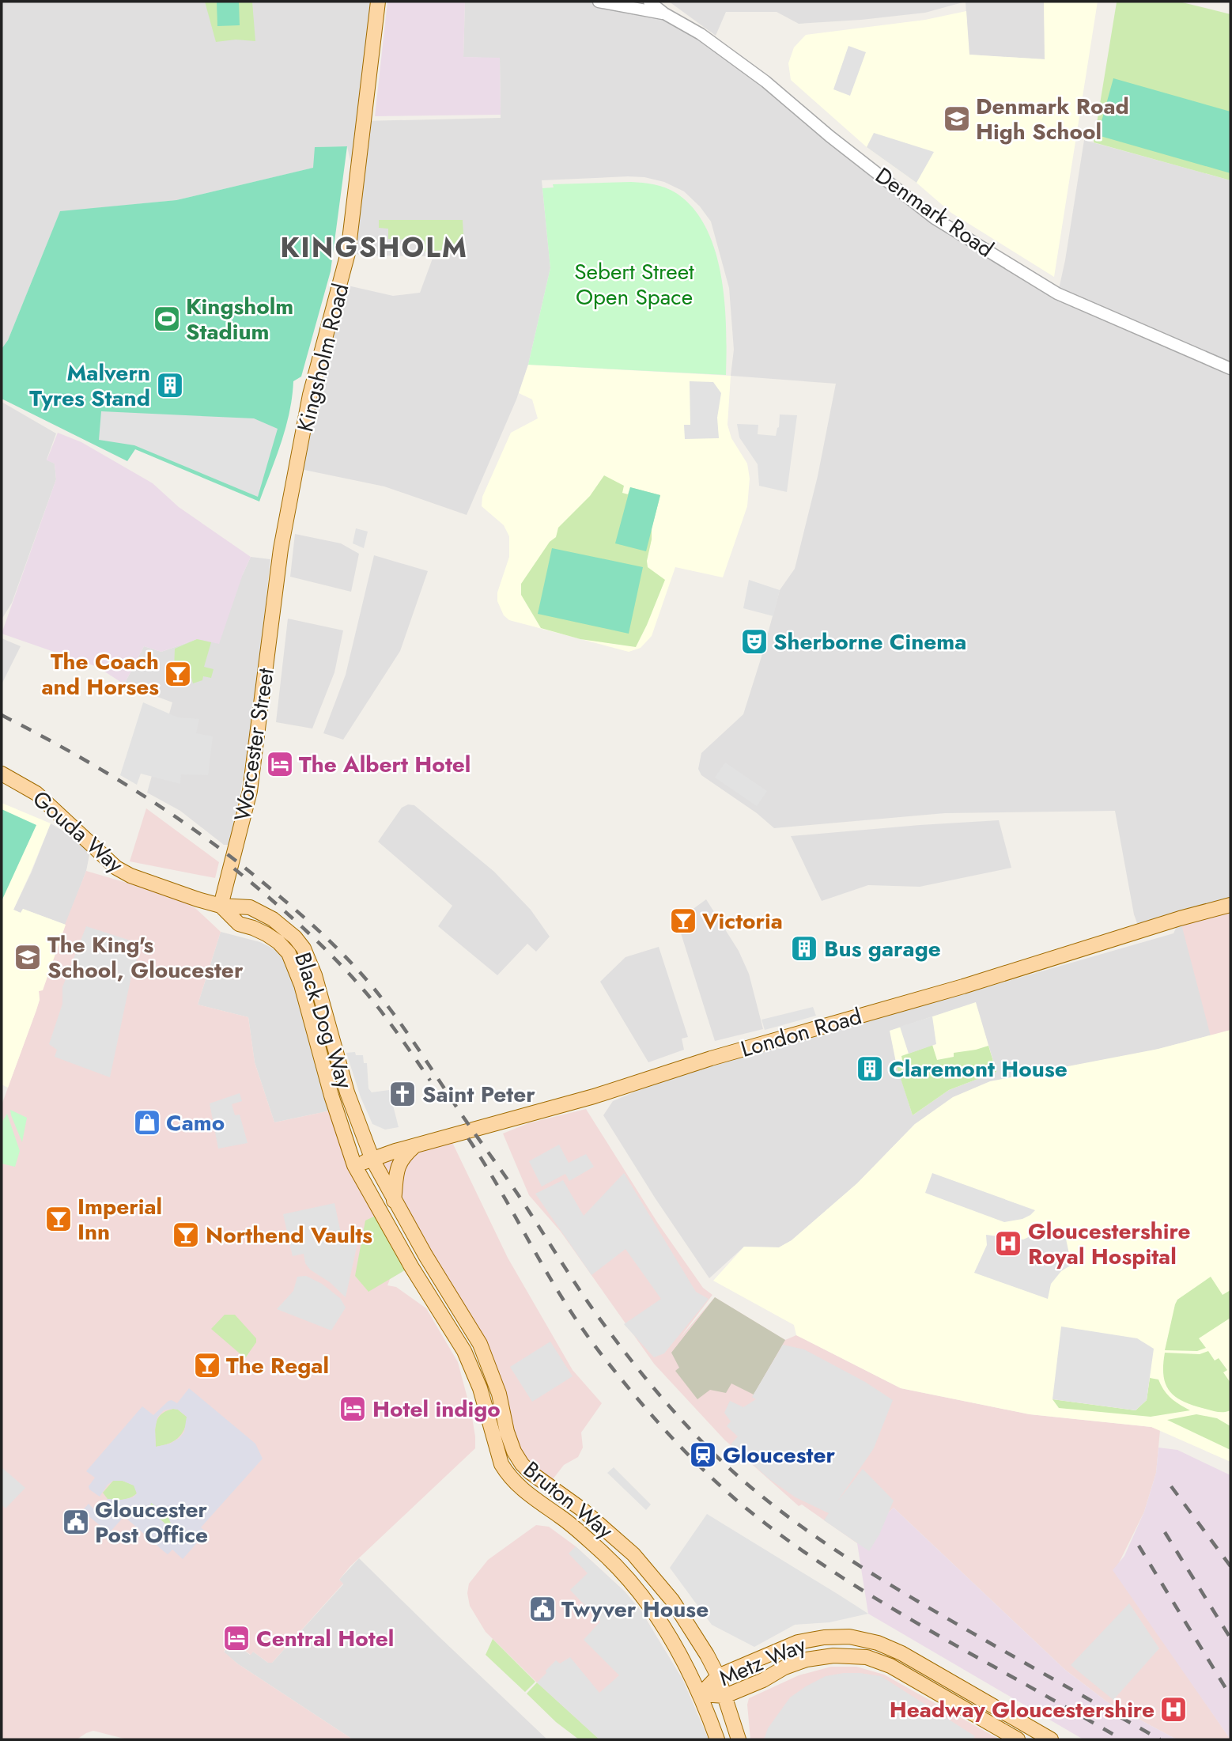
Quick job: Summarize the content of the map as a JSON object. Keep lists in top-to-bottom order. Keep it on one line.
{"streets":{"main road":["Kingsholm Road","Worcester Street","Gouda Way","Black Dog Way","London Road","Bruton Way","Metz Way"],"street":["Denmark Road"]},"crossings":[["Kingsholm Road","Worcester Street"],["Worcester Street","Gouda Way"],["Worcester Street","Black Dog Way"],["Gouda Way","Black Dog Way"],["Black Dog Way","London Road"],["Black Dog Way","Bruton Way"],["London Road","Bruton Way"],["Bruton Way","Metz Way"]],"districts":["KINGSHOLM"],"parks":["Sebert Street Open Space"],"places":{"school or university":["Denmark Road High School","The King's School, Gloucester"],"sports":["Kingsholm Stadium"],"building":["Malvern Tyres Stand","Bus garage","Claremont House"],"theatre":["Sherborne Cinema"],"bar":["The Coach and Horses","Victoria","Imperial Inn","Northend Vaults","The Regal"],"hotel":["The Albert Hotel","Hotel indigo","Central Hotel"],"church":["Saint Peter"],"shop":["Camo"],"hospital":["Gloucestershire Royal Hospital","Headway Gloucestershire"],"station":["Gloucester"],"public building":["Gloucester Post Office","Twyver House"]}}
